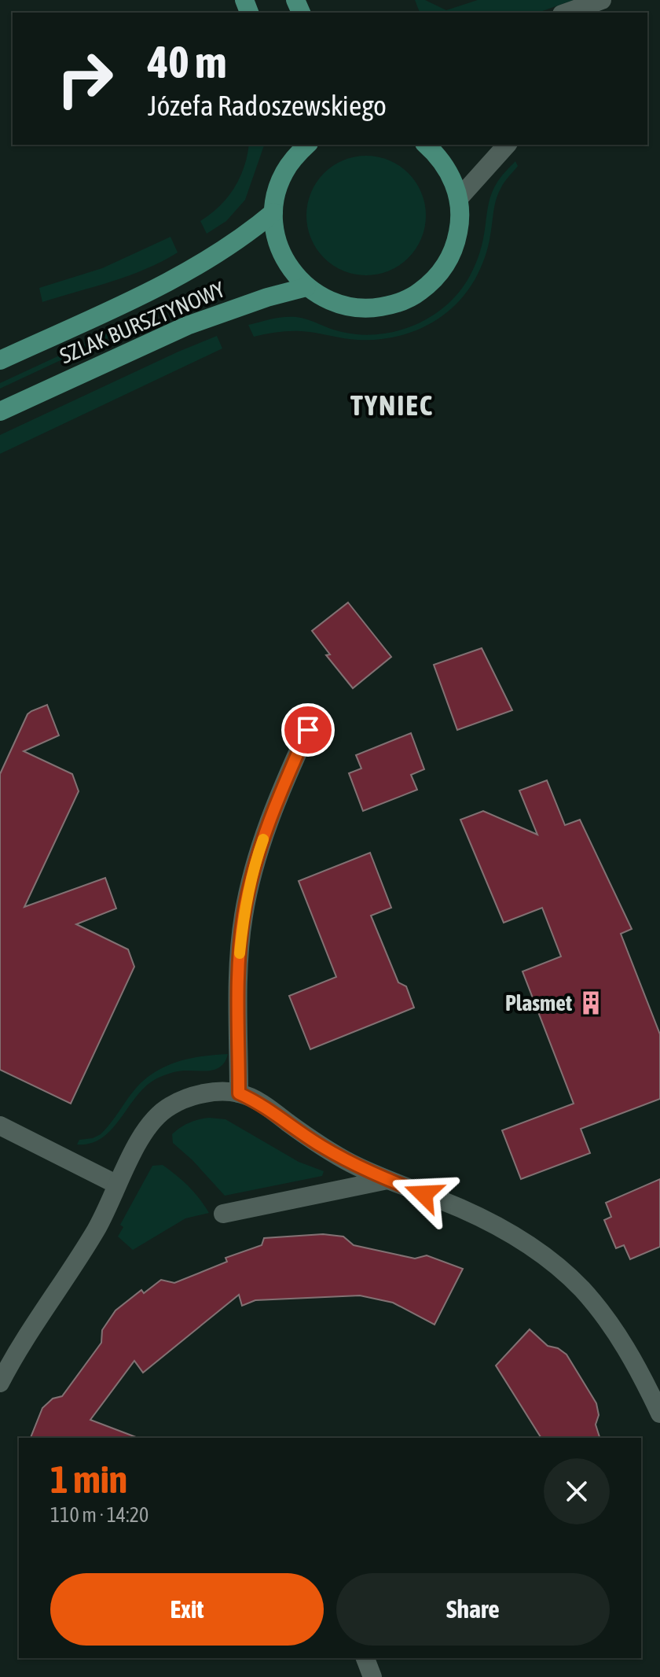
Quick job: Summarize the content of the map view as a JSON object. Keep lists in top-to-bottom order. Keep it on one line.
{"streets":{"main road":["SZLAK BURSZTYNOWY"]},"districts":["TYNIEC"],"places":{"building":["Plasmet"]},"page":{"turn":["40 m","Józefa Radoszewskiego"],"heading":["1 min","110 m · 14:20"],"buttons":["Exit","Share"]}}
